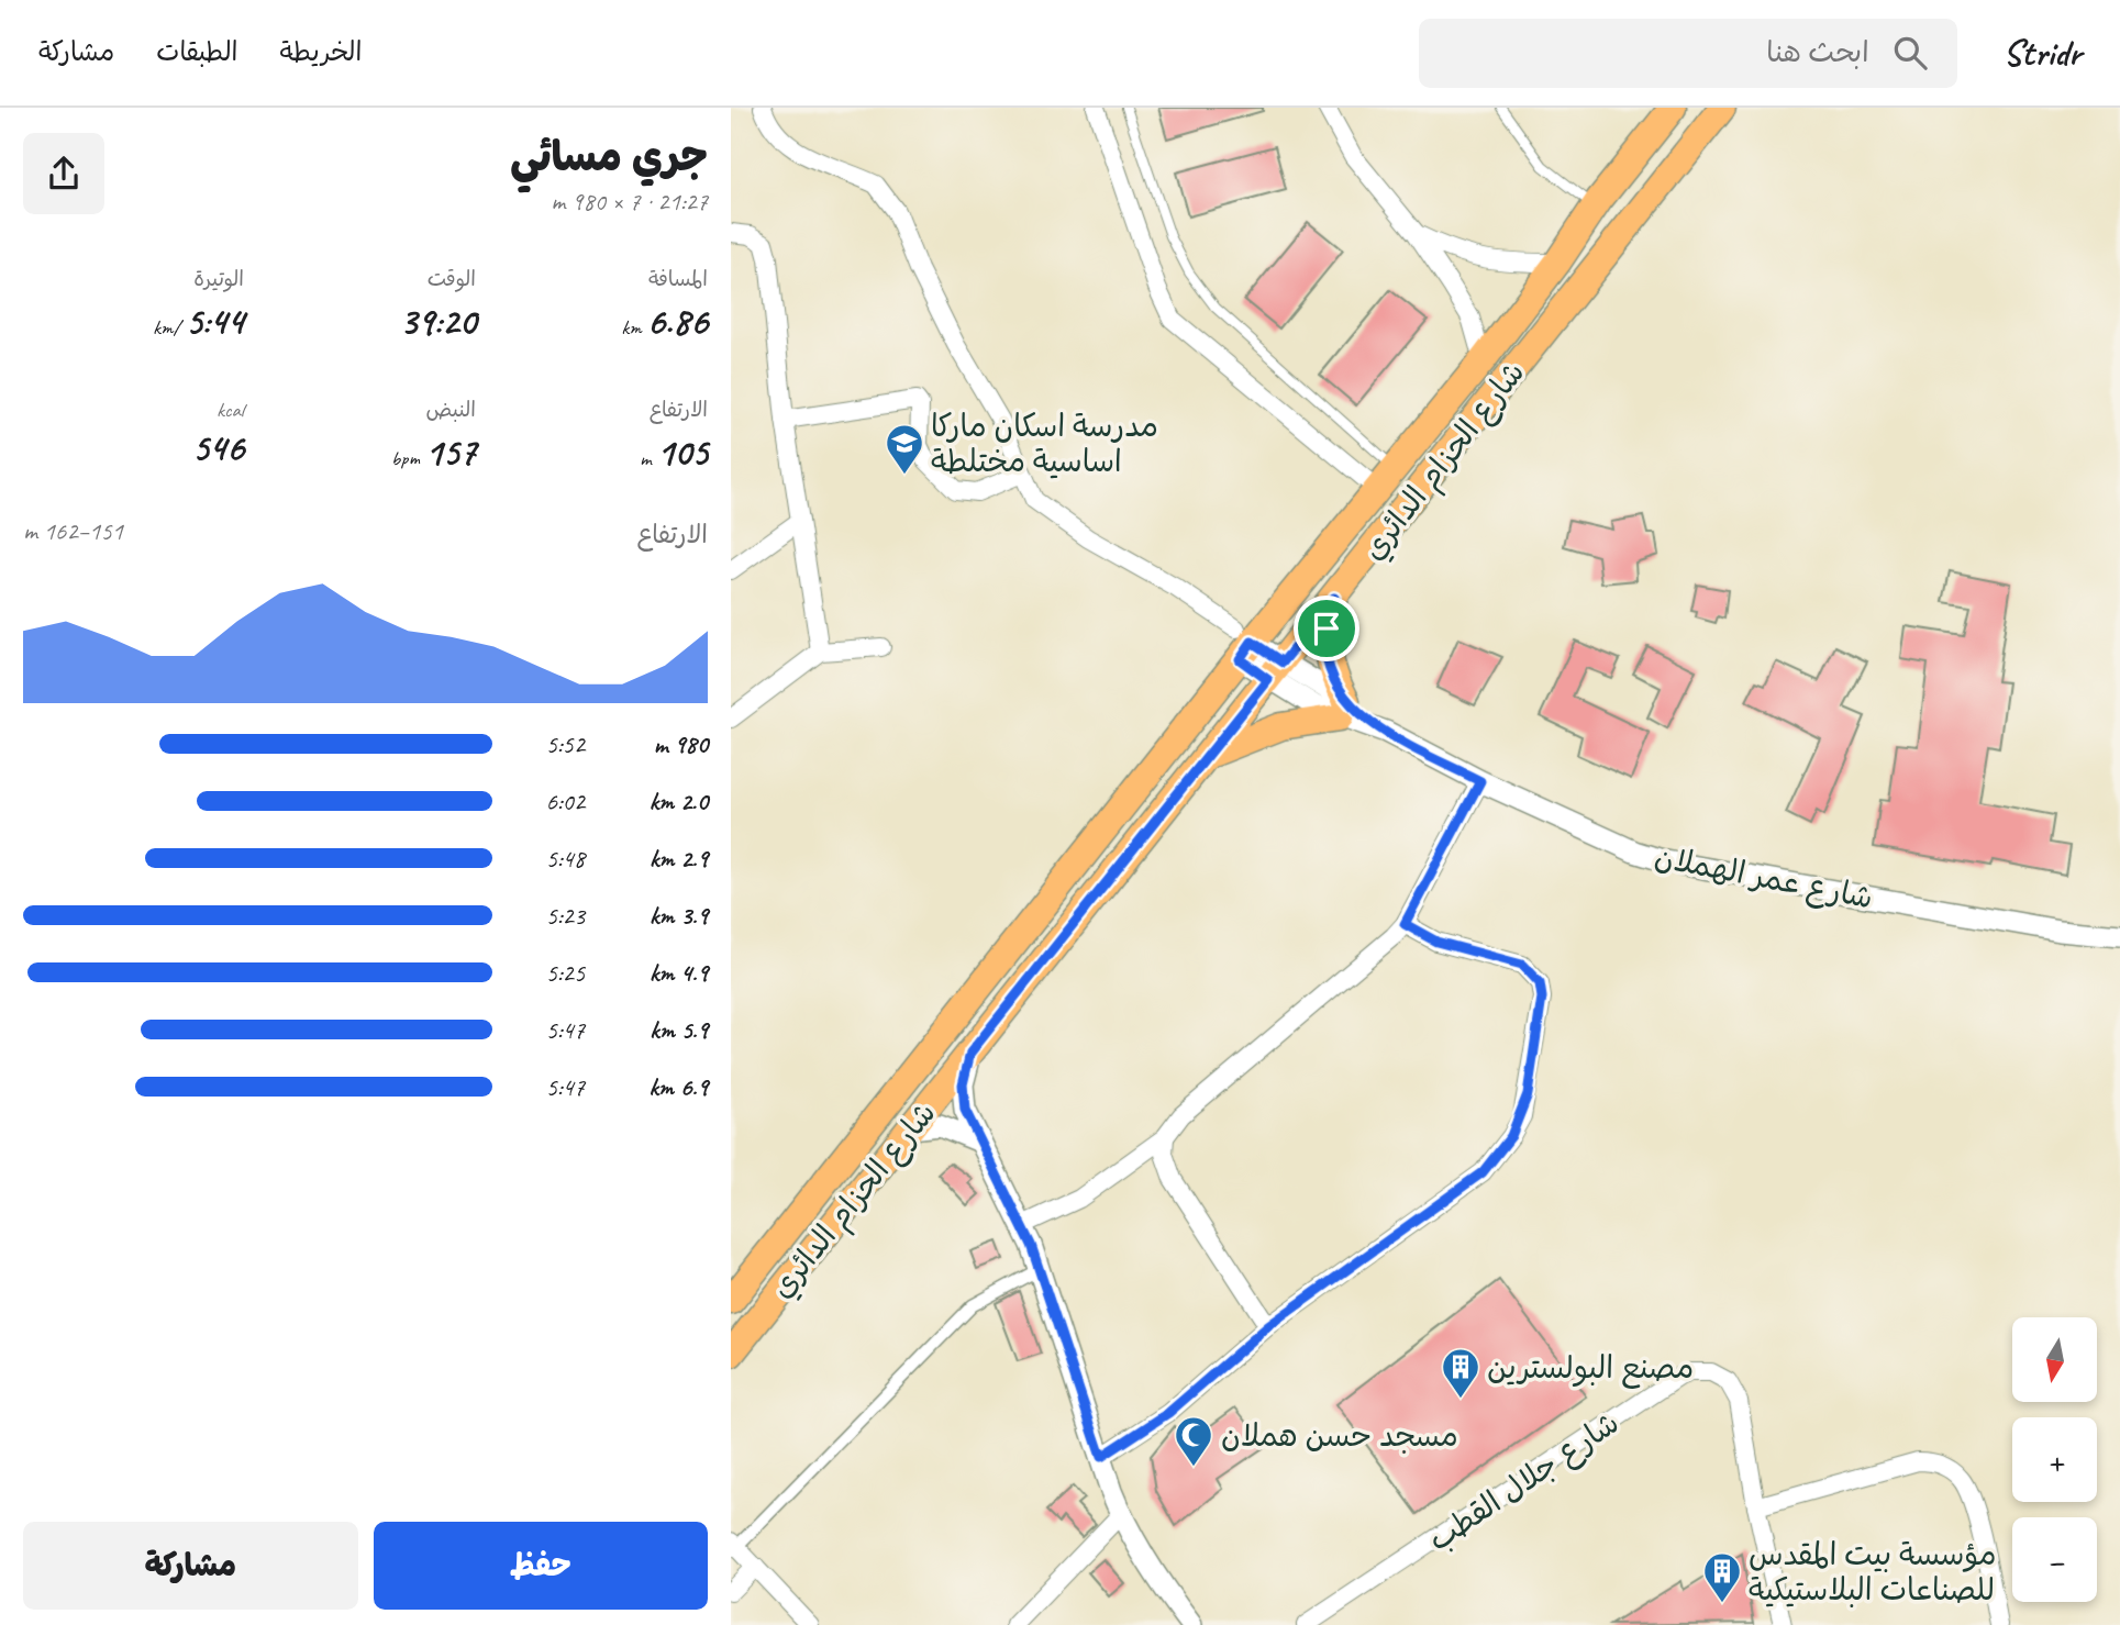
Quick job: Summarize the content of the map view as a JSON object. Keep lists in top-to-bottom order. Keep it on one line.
{"streets":{"main road":["شارع الحزام الدائري"],"street":["شارع عمر الهملان","شارع جلال القطب"]},"crossings":[["شارع الحزام الدائري","شارع عمر الهملان"]],"places":{"school or university":["مدرسة اسكان ماركا اساسية مختلطة"],"building":["مصنع البولسترين","مؤسسة بيت المقدس للصناعات البلاستيكية"],"mosque":["مسجد حسن هملان"]},"north":"bottom","page":{"header":"Stridr","search":"ابحث هنا","nav":["الخريطة","الطبقات","مشاركة"],"heading":["جري مسائي","21:27 · 7 × 980 m"],"stats":[["المسافة","6.86 km"],["الوقت","39:20"],["الوتيرة","5:44 /km"],["الارتفاع","105 m"],["النبض","157 bpm"],["kcal","546"]],"chart":["الارتفاع","151–162 m"],"list":[{"name":"980 m","note":"5:52"},{"name":"2.0 km","note":"6:02"},{"name":"2.9 km","note":"5:48"},{"name":"3.9 km","note":"5:23"},{"name":"4.9 km","note":"5:25"},{"name":"5.9 km","note":"5:47"},{"name":"6.9 km","note":"5:47"}],"map_buttons":["+","−"],"buttons":["حفظ","مشاركة"]}}
